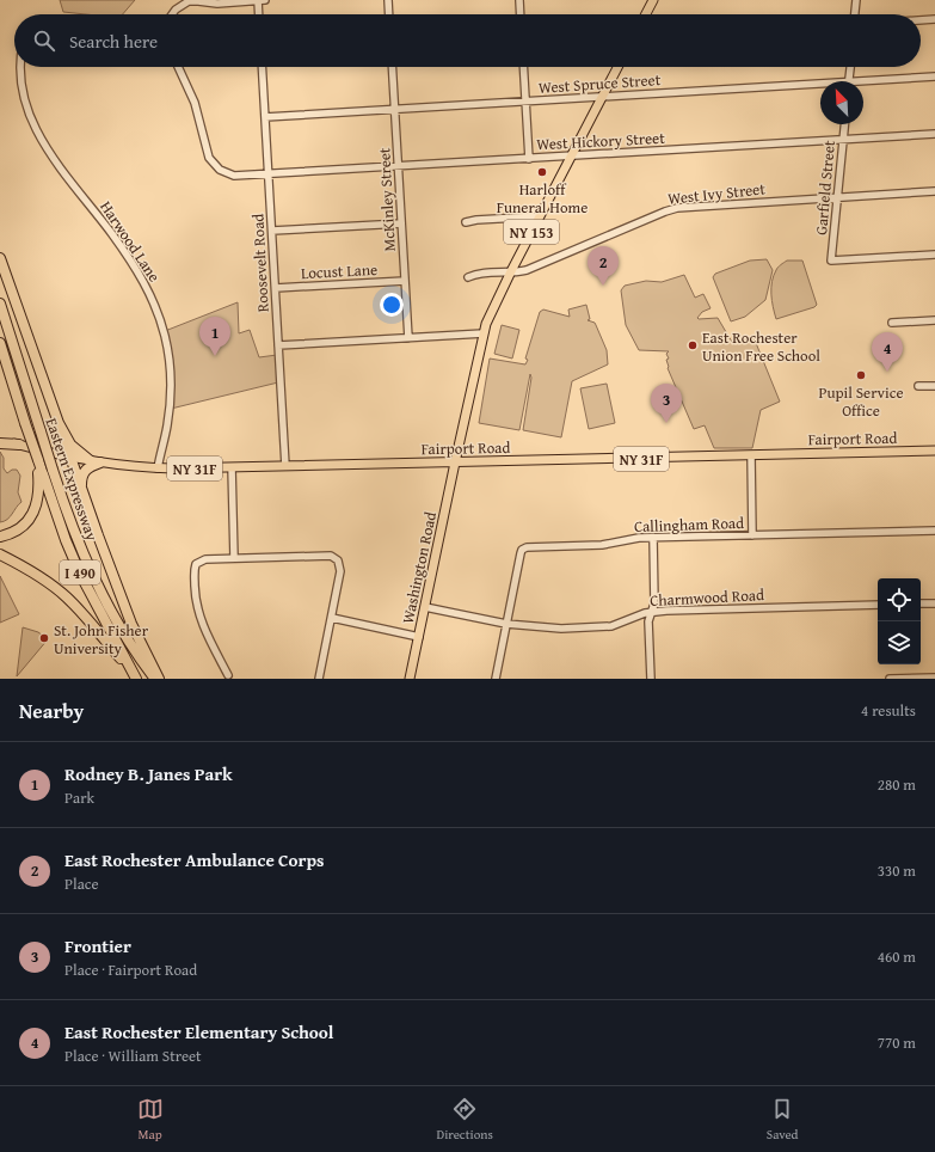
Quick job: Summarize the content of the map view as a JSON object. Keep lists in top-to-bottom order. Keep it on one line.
{"streets":{"highway":["Eastern Expressway","I 490"],"main road":["NY 153","Fairport Road","NY 31F","Washington Road"],"street":["West Spruce Street","West Hickory Street","Garfield Street","West Ivy Street","McKinley Street","Harwood Lane","Roosevelt Road","Locust Lane","Callingham Road","Charmwood Road"]},"crossings":[["West Spruce Street","McKinley Street"],["West Spruce Street","NY 153"],["West Spruce Street","Roosevelt Road"],["West Hickory Street","Garfield Street"],["West Hickory Street","McKinley Street"],["West Hickory Street","NY 153"],["West Hickory Street","Roosevelt Road"],["Garfield Street","West Ivy Street"],["West Ivy Street","NY 153"],["McKinley Street","Locust Lane"],["NY 153","Fairport Road"],["NY 153","Washington Road"],["Harwood Lane","Fairport Road"],["Roosevelt Road","Locust Lane"],["Roosevelt Road","Fairport Road"],["Fairport Road","Washington Road"],["Callingham Road","Charmwood Road"],["Washington Road","Charmwood Road"]],"places":["Harloff Funeral Home","East Rochester Union Free School","Pupil Service Office","St. John Fisher University"],"north":"top left","page":{"search":"Search here","pins":["2","1","4","3"],"heading":["Nearby","4 results"],"list":[{"mark":"1","name":"Rodney B. Janes Park","note":"Park","value":"280 m"},{"mark":"2","name":"East Rochester Ambulance Corps","note":"Place","value":"330 m"},{"mark":"3","name":"Frontier","note":"Place · Fairport Road","value":"460 m"},{"mark":"4","name":"East Rochester Elementary School","note":"Place · William Street","value":"770 m"}],"nav":["Map","Directions","Saved"]}}
